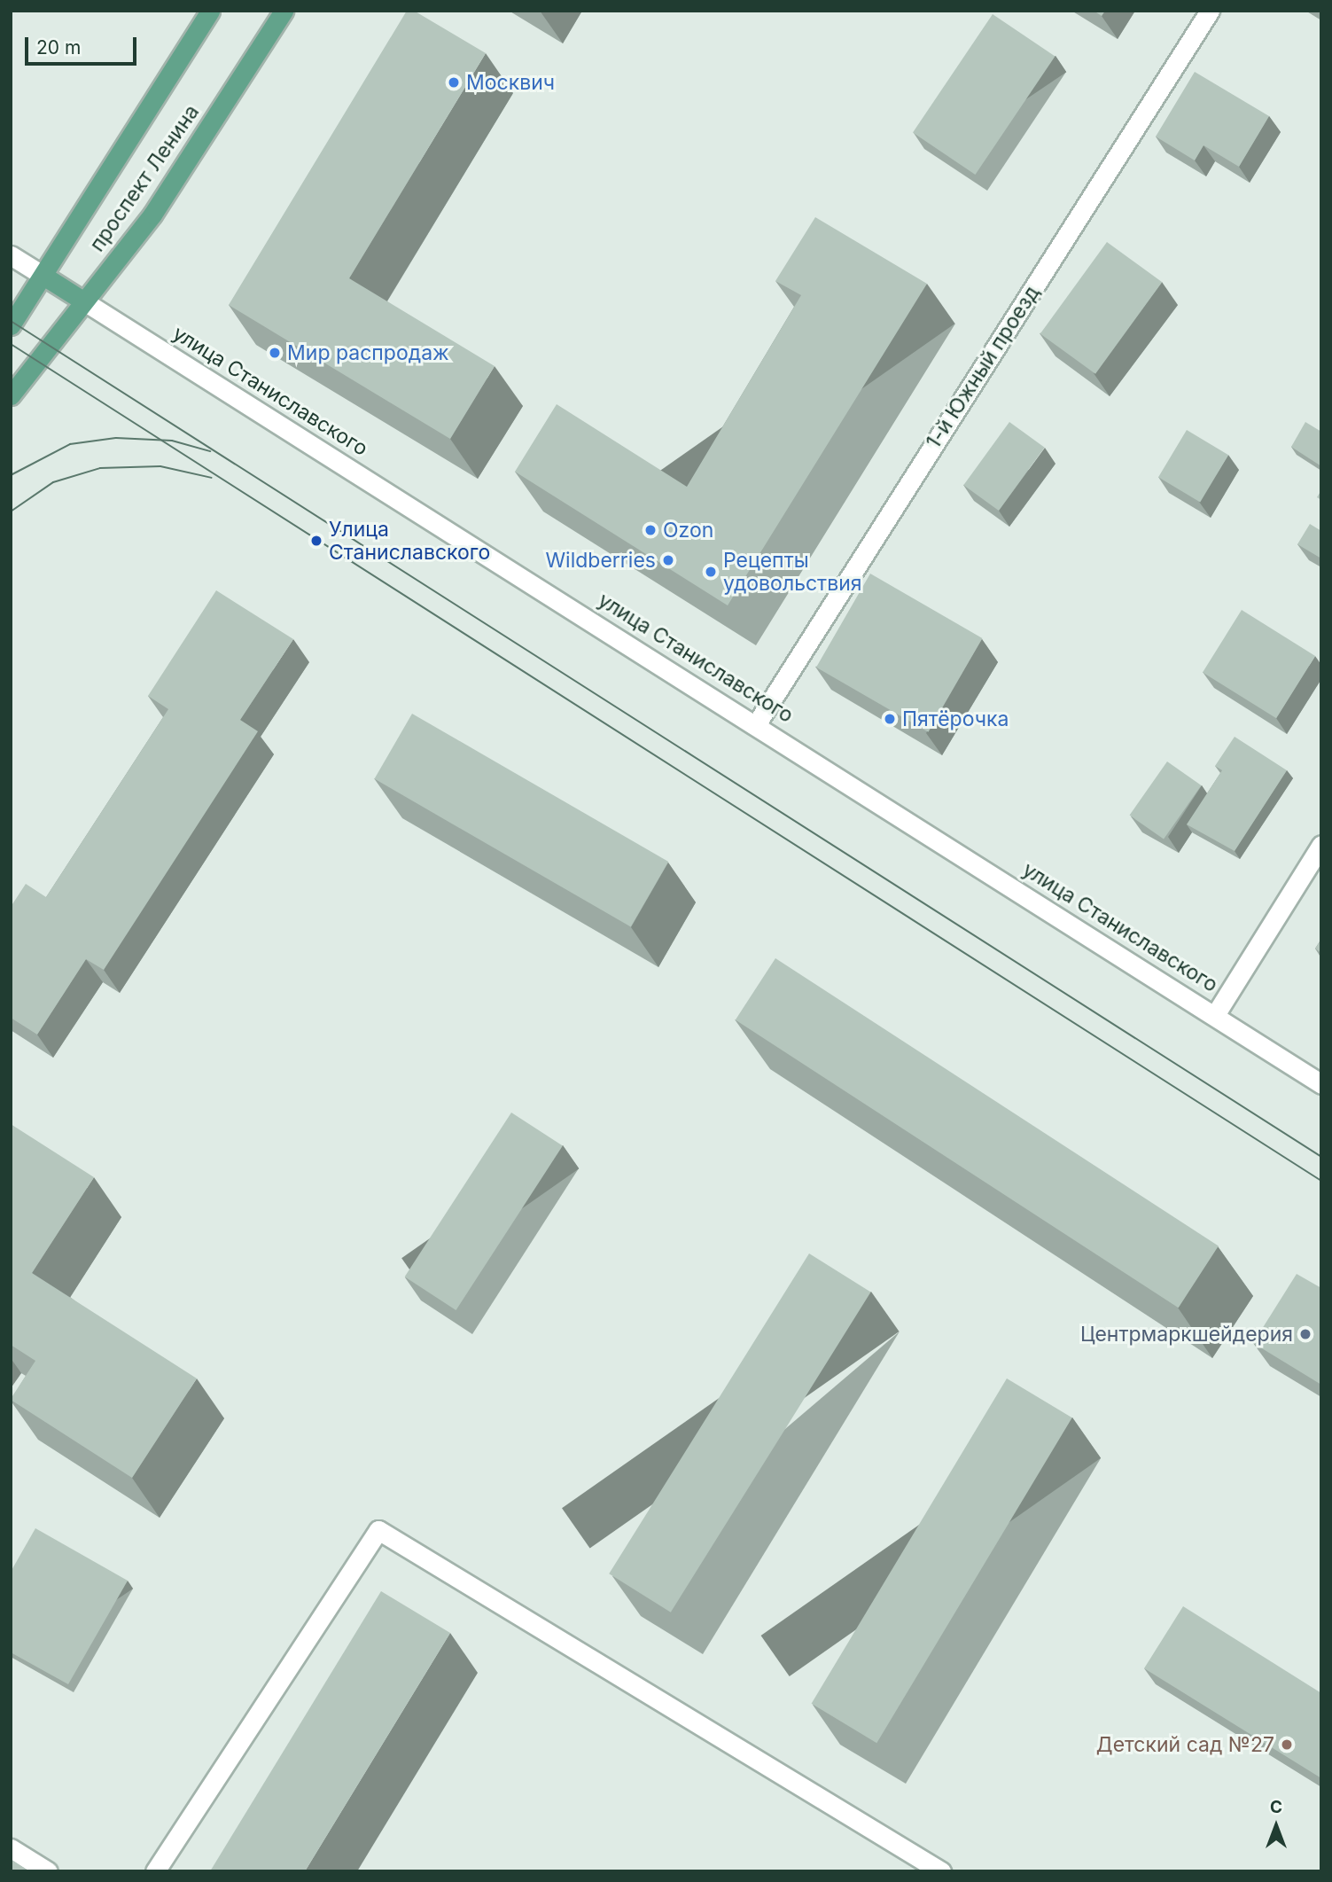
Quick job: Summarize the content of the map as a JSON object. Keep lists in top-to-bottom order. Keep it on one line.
{"streets":{"main road":["проспект Ленина","1-й Южный проезд","улица Станиславского"]},"crossings":[["проспект Ленина","улица Станиславского"],["1-й Южный проезд","улица Станиславского"]],"places":["Москвич","Мир распродаж","Ozon","Улица Станиславского","Wildberries","Рецепты удовольствия","Пятёрочка","Центрмаркшейдерия","Детский сад №27"],"scale_bar":"20 m","north":"top"}
